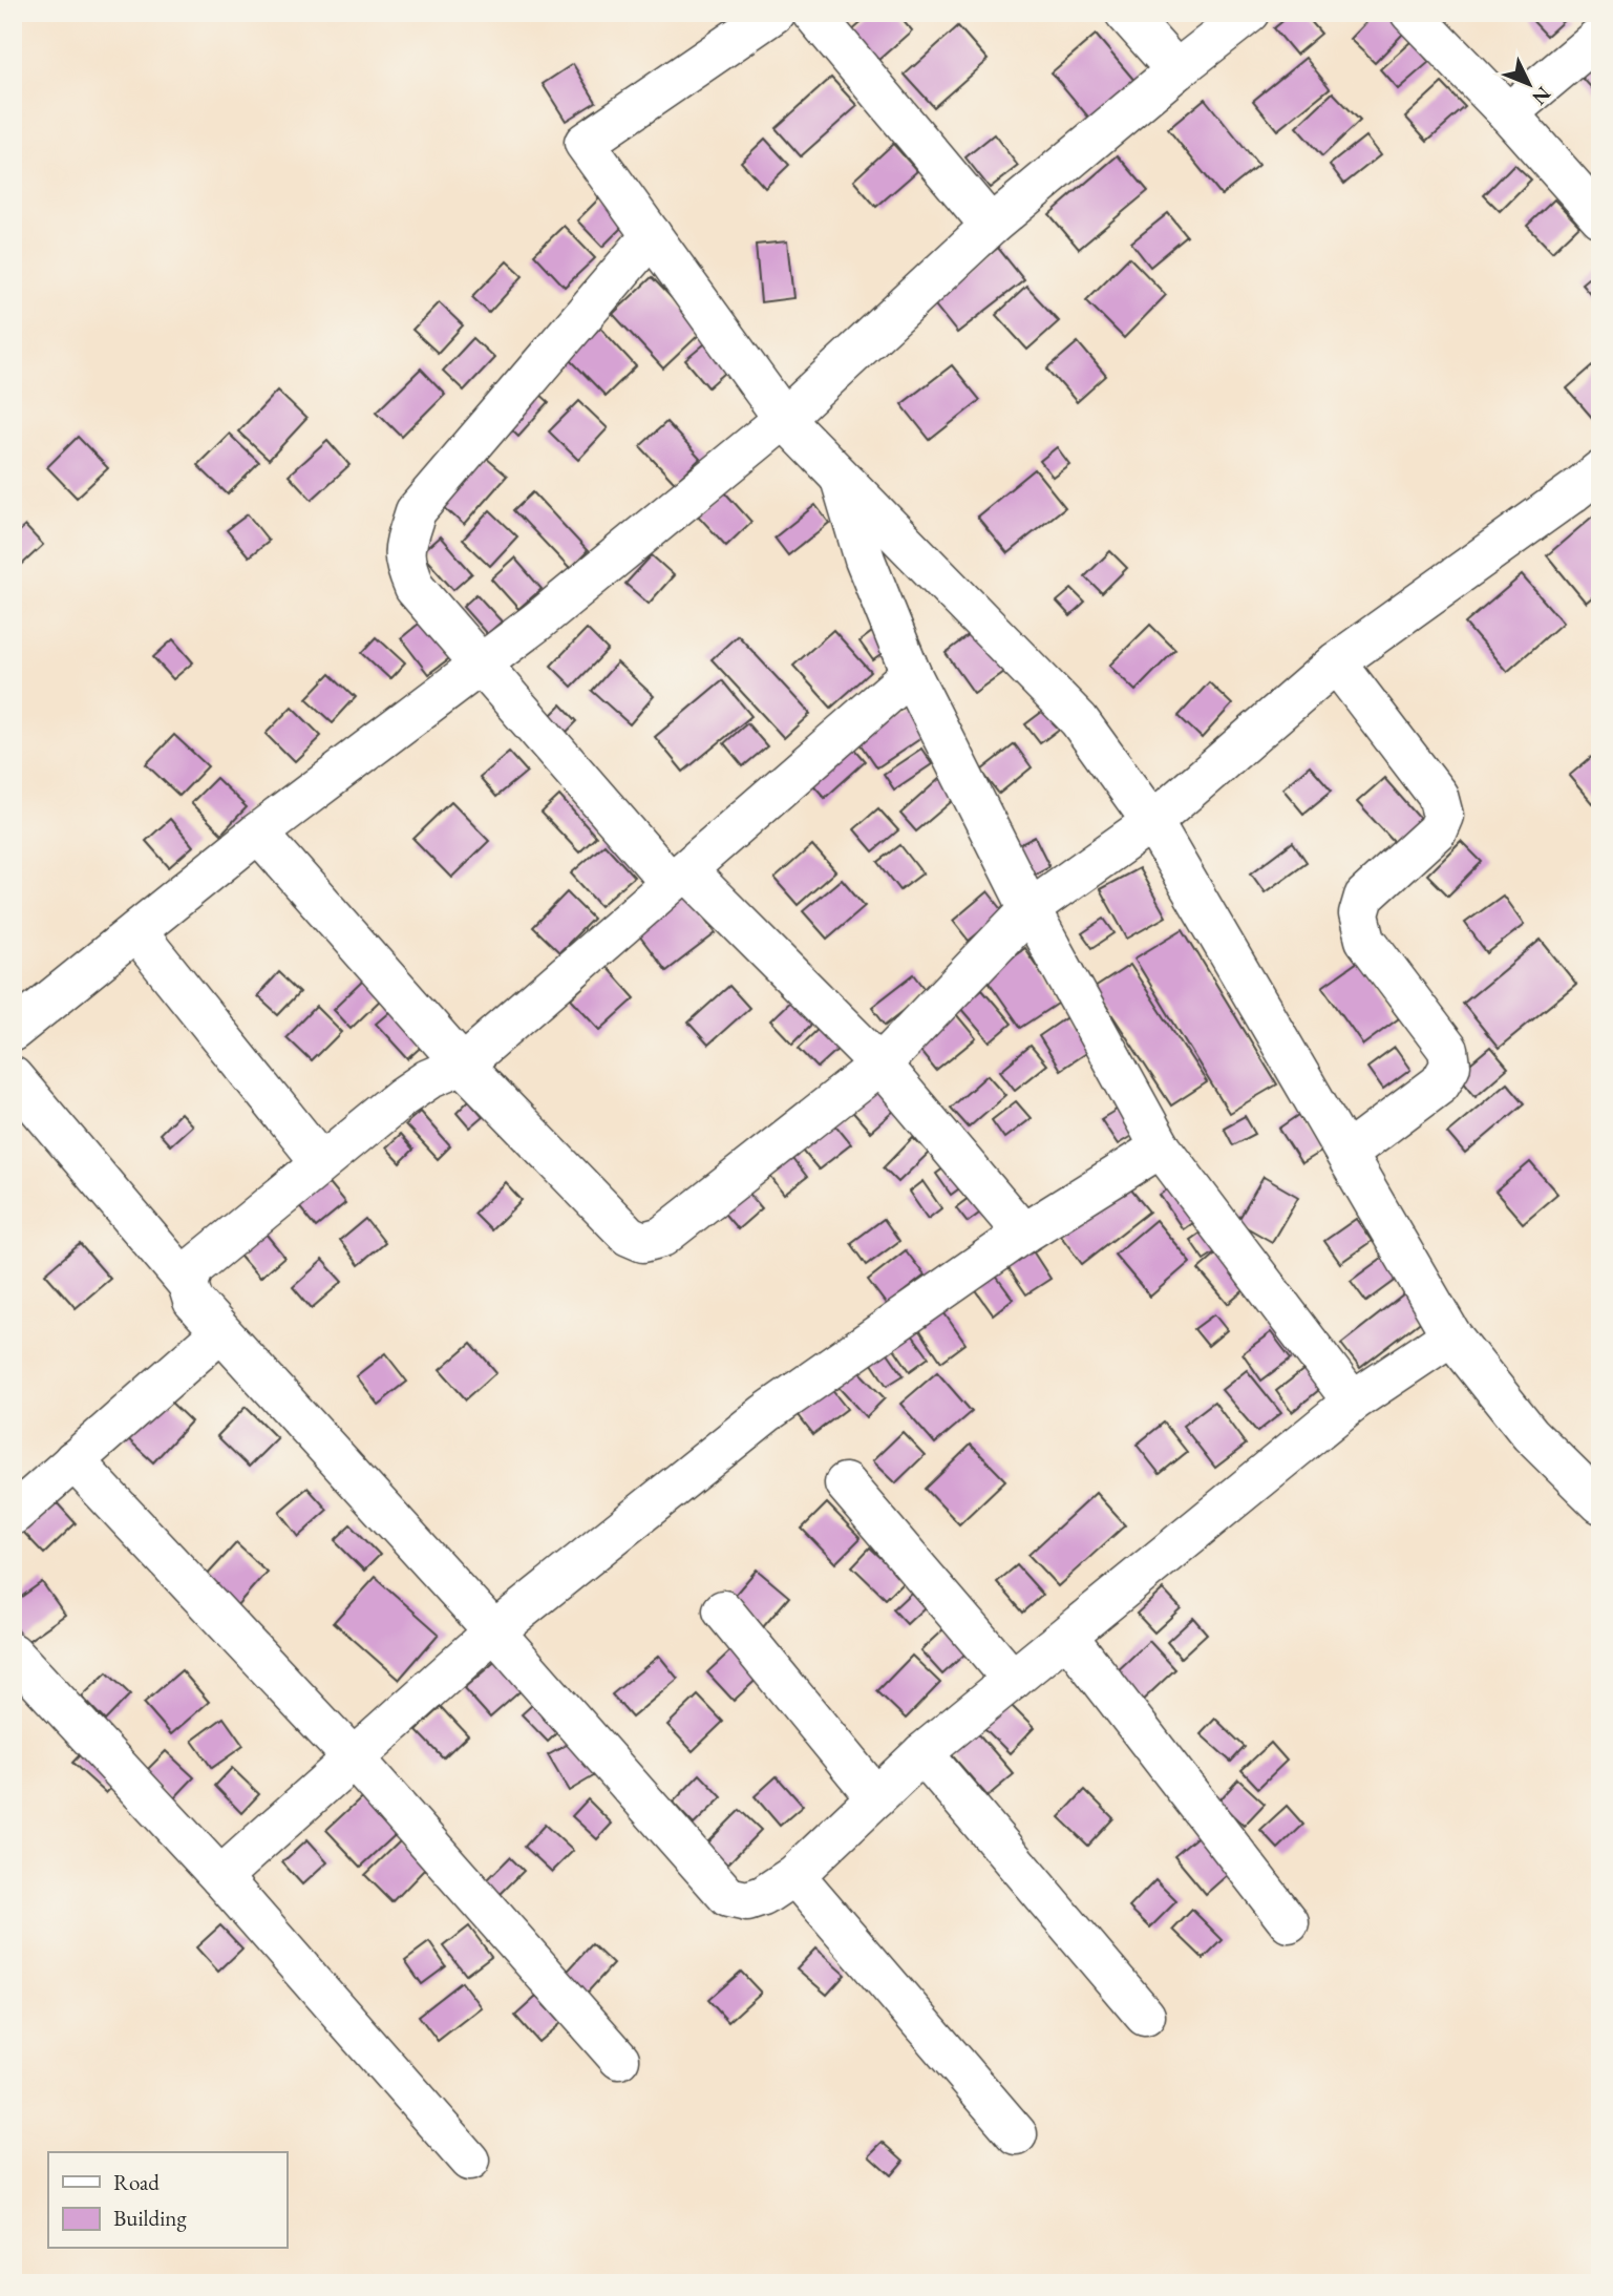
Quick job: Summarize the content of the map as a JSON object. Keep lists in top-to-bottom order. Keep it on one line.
{"legend":["Road","Building"],"north":"bottom right"}
